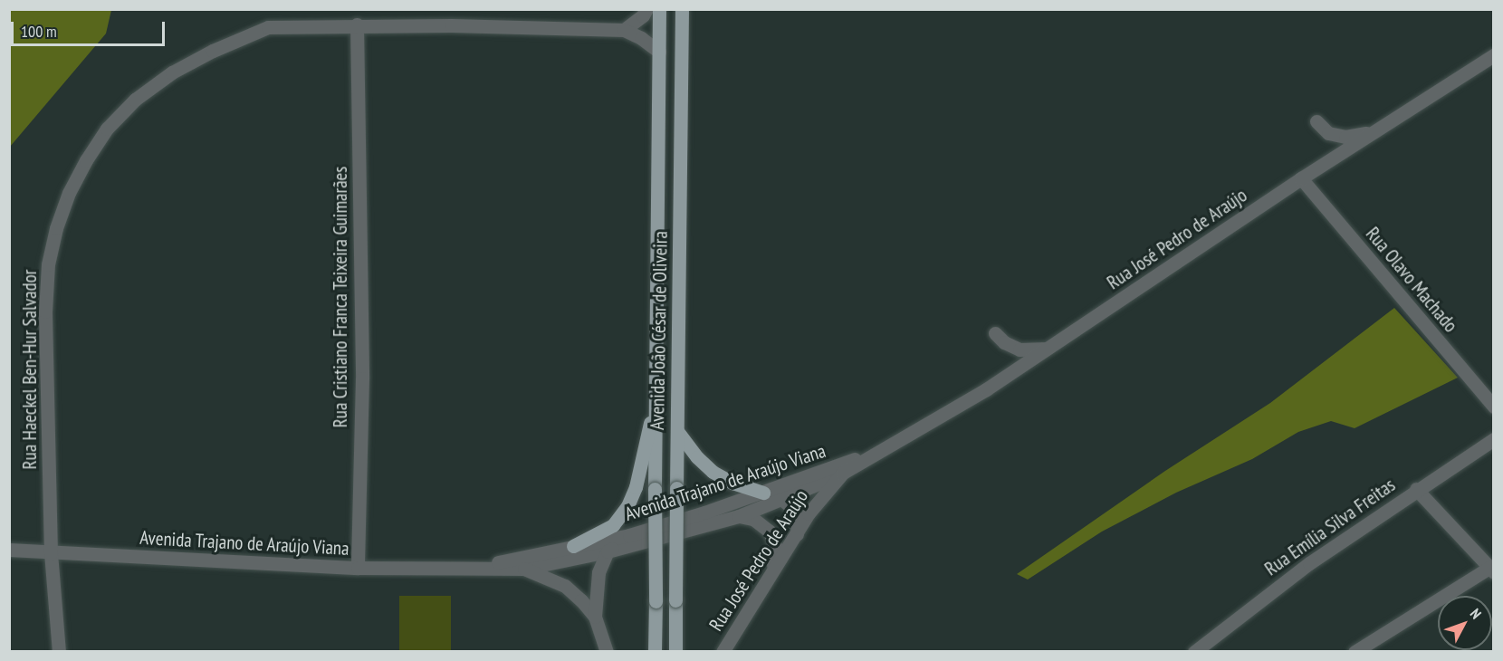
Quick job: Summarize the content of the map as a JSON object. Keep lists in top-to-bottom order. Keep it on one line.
{"streets":{"main road":["Avenida João César de Oliveira"],"street":["Rua José Pedro de Araújo","Rua Olavo Machado","Rua Cristiano Franca Teixeira Guimarães","Rua Haeckel Ben-Hur Salvador","Avenida Trajano de Araújo Viana","Rua Emília Silva Freitas"]},"crossings":[["Rua José Pedro de Araújo","Rua Olavo Machado"],["Rua José Pedro de Araújo","Avenida Trajano de Araújo Viana"],["Rua Cristiano Franca Teixeira Guimarães","Rua Haeckel Ben-Hur Salvador"],["Rua Cristiano Franca Teixeira Guimarães","Avenida Trajano de Araújo Viana"],["Avenida João César de Oliveira","Rua Haeckel Ben-Hur Salvador"],["Rua Haeckel Ben-Hur Salvador","Avenida Trajano de Araújo Viana"]],"scale_bar":"100 m","north":"top right"}
